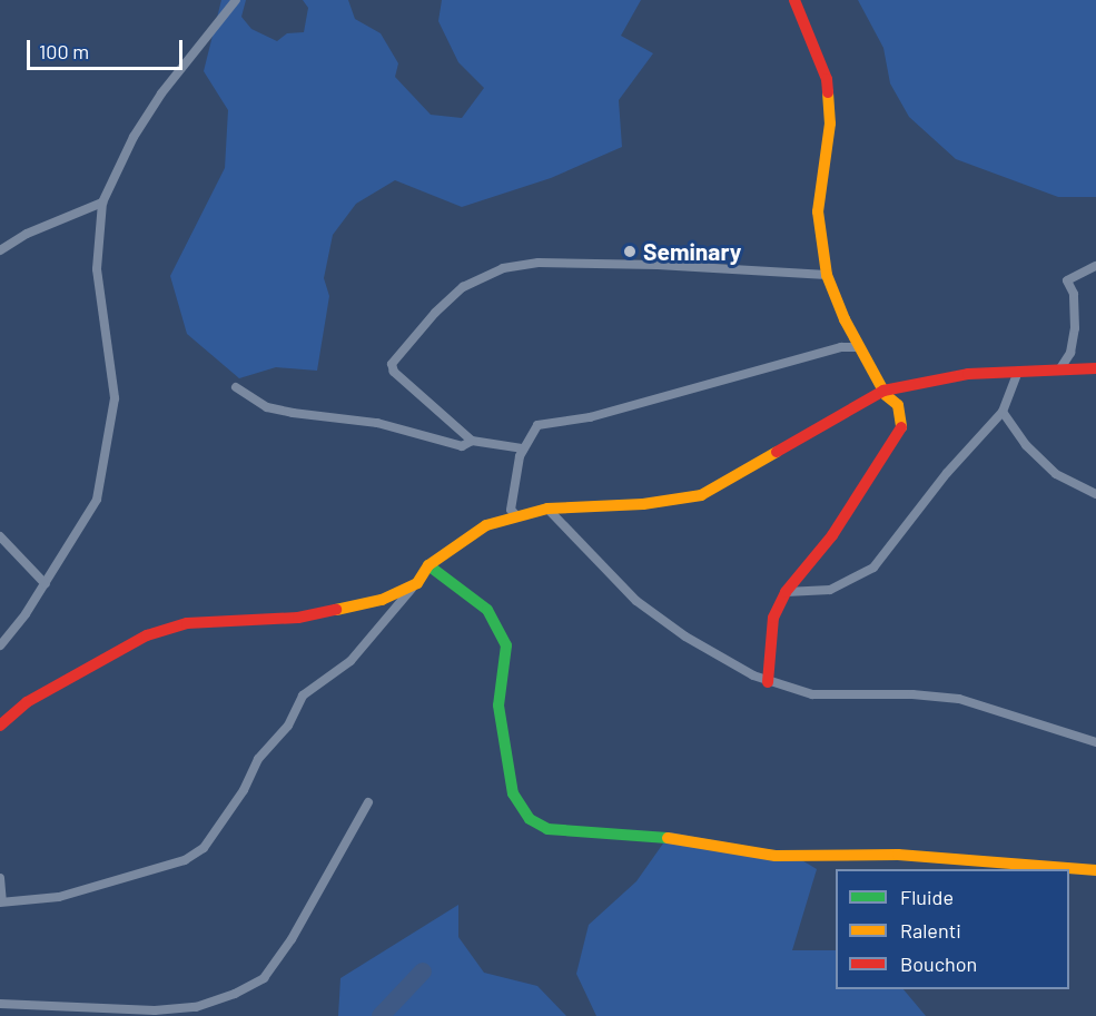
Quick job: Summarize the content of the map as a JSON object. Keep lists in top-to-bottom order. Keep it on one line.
{"places":["Seminary"],"legend":["Fluide","Ralenti","Bouchon"],"scale_bar":"100 m"}
